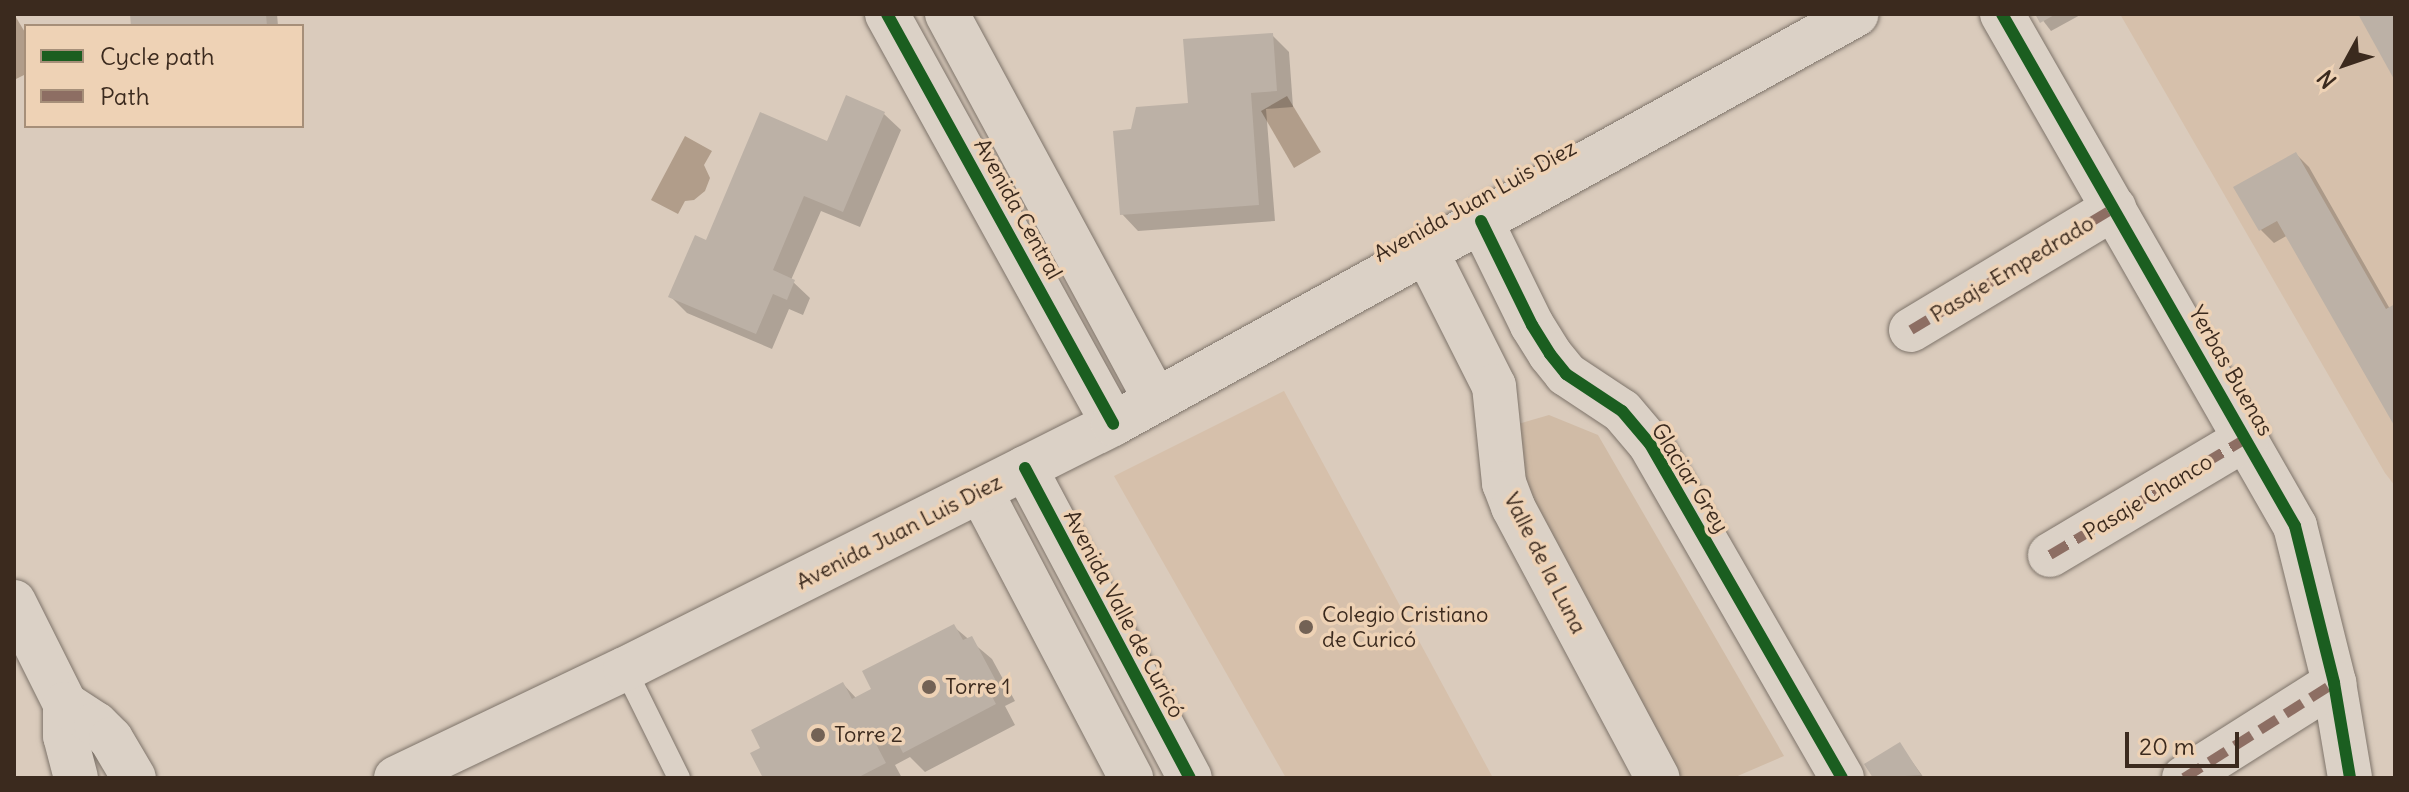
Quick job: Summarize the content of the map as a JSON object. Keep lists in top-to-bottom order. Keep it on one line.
{"streets":{"street":["Avenida Juan Luis Diez","Avenida Central","Pasaje Empedrado","Yerbas Buenas","Glaciar Grey","Pasaje Chanco","Valle de la Luna","Avenida Valle de Curicó"]},"crossings":[["Avenida Juan Luis Diez","Avenida Central"],["Avenida Juan Luis Diez","Glaciar Grey"],["Avenida Juan Luis Diez","Valle de la Luna"],["Avenida Juan Luis Diez","Avenida Valle de Curicó"],["Pasaje Empedrado","Yerbas Buenas"],["Yerbas Buenas","Pasaje Chanco"]],"places":["Colegio Cristiano de Curicó","Torre 1","Torre 2"],"legend":["Cycle path","Path"],"scale_bar":"20 m","north":"bottom left"}
